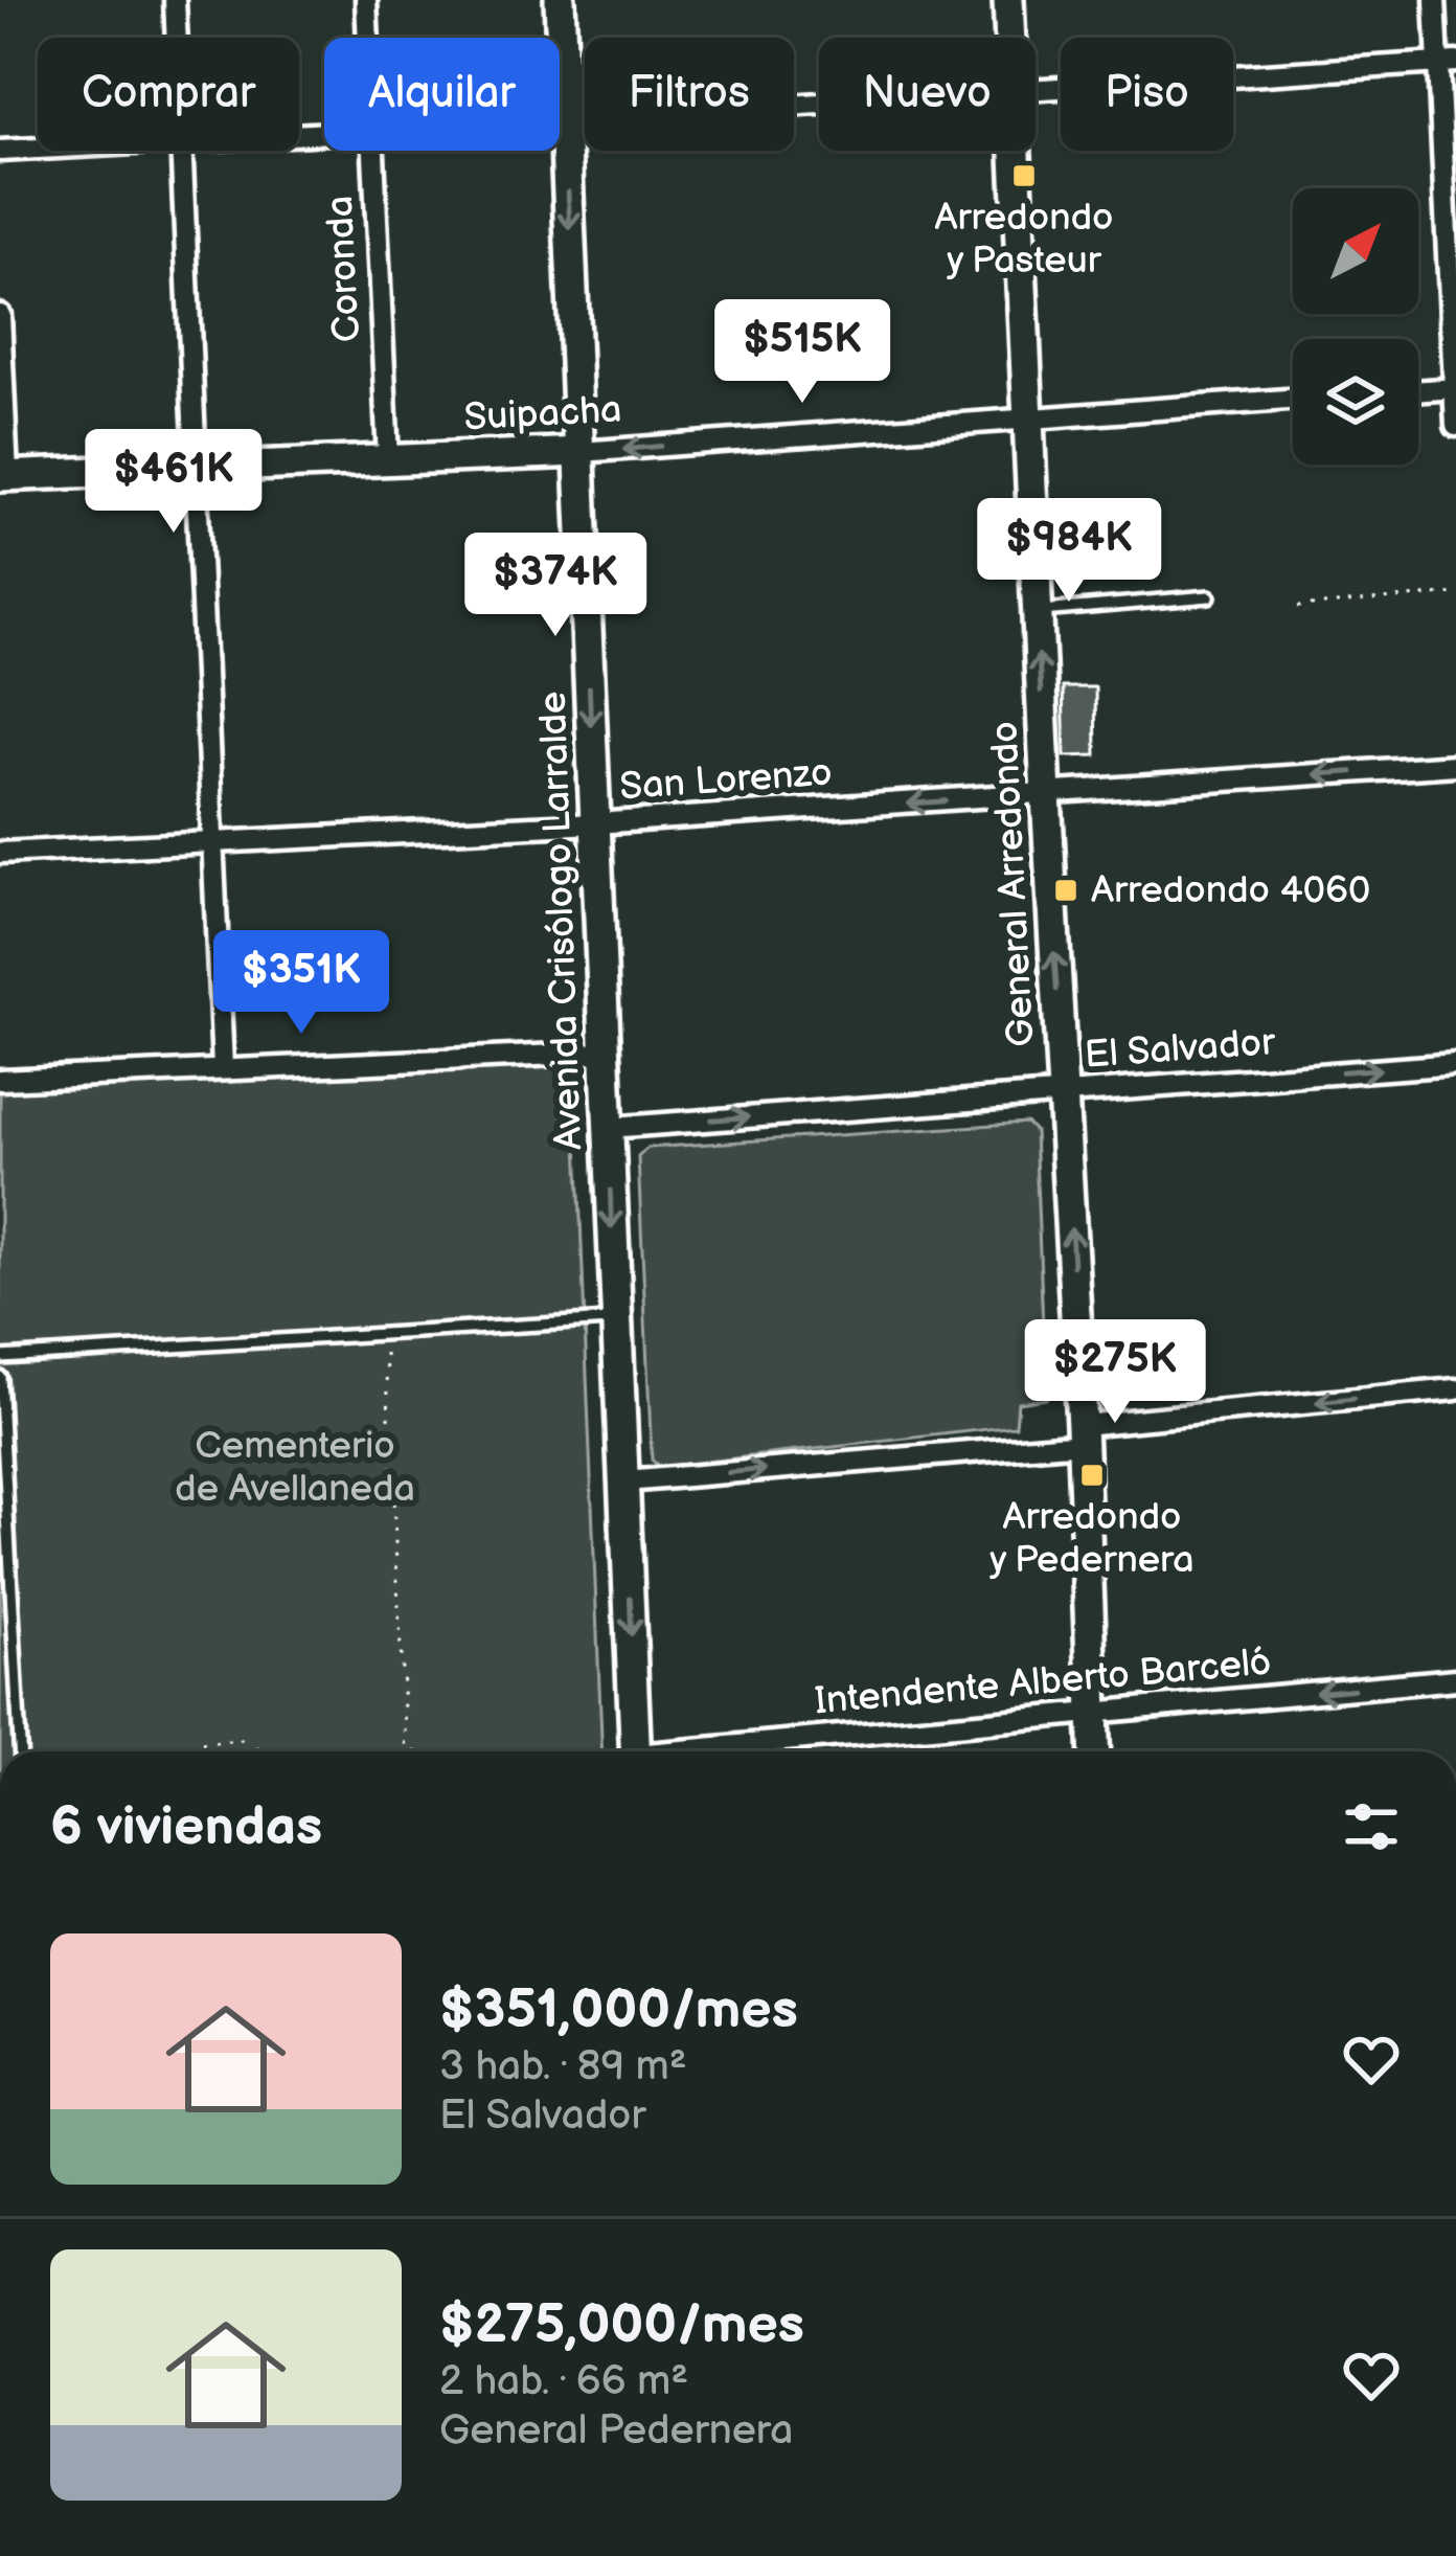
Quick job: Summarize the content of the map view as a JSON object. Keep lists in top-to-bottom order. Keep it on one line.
{"streets":{"street":["Coronda","Suipacha","San Lorenzo","General Arredondo","Avenida Crisólogo Larralde","El Salvador","Intendente Alberto Barceló"]},"crossings":[["Coronda","Suipacha"],["Suipacha","General Arredondo"],["Suipacha","Avenida Crisólogo Larralde"],["San Lorenzo","General Arredondo"],["San Lorenzo","Avenida Crisólogo Larralde"],["General Arredondo","El Salvador"],["General Arredondo","Intendente Alberto Barceló"],["Avenida Crisólogo Larralde","El Salvador"]],"one_way":["San Lorenzo","General Arredondo","Avenida Crisólogo Larralde","El Salvador","Intendente Alberto Barceló"],"parks":["Cementerio de Avellaneda"],"places":{"transit":["Arredondo y Pasteur","Arredondo 4060","Arredondo y Pedernera"]},"north":"top right","page":{"chip":["Comprar","Alquilar","Filtros","Nuevo","Piso"],"price":["$515K","$461K","$984K","$374K","$351K","$275K"],"heading":"6 viviendas","list":[{"name":"$351,000/mes","note":"3 hab. · 89 m² · El Salvador"},{"name":"$275,000/mes","note":"2 hab. · 66 m² · General Pedernera"}]}}
